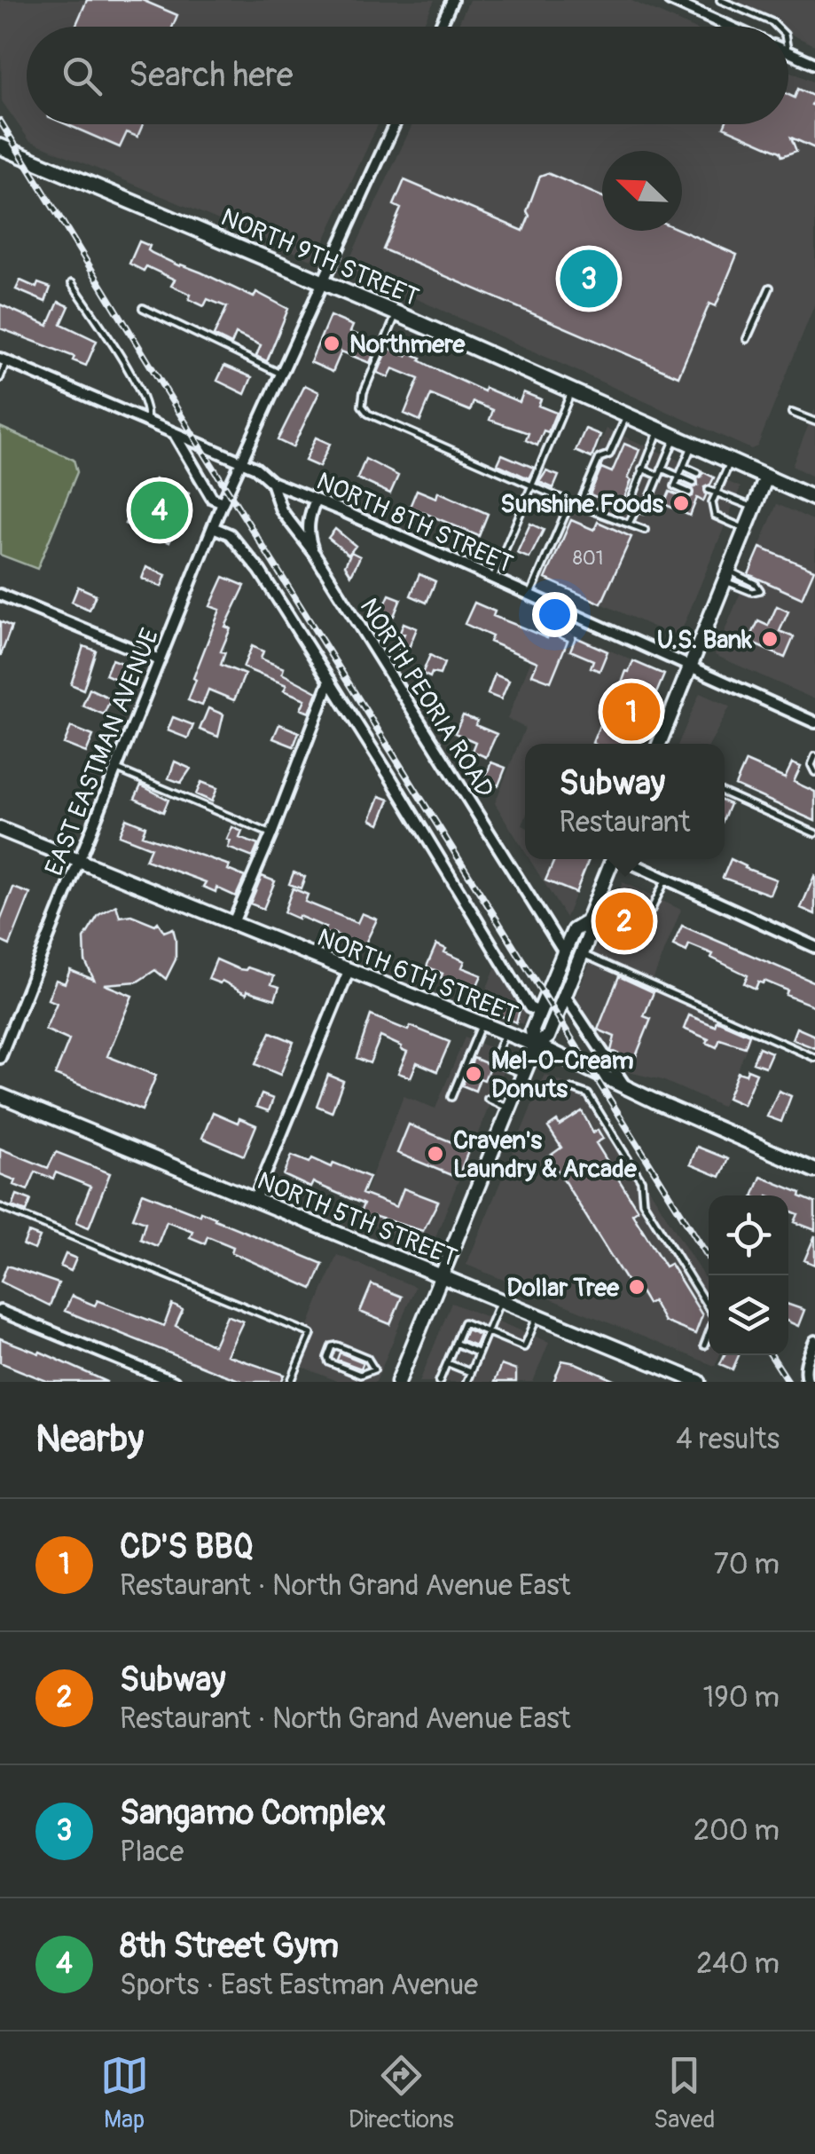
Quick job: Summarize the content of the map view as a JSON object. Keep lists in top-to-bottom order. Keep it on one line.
{"streets":{"main road":["NORTH 9TH STREET","NORTH 6TH STREET","NORTH 5TH STREET"],"street":["NORTH 8TH STREET","NORTH PEORIA ROAD","EAST EASTMAN AVENUE"]},"crossings":[["NORTH 9TH STREET","EAST EASTMAN AVENUE"],["NORTH 8TH STREET","NORTH PEORIA ROAD"],["NORTH 8TH STREET","EAST EASTMAN AVENUE"],["EAST EASTMAN AVENUE","NORTH 6TH STREET"]],"places":["Northmere","Sunshine Foods","U.S. Bank","Mel-O-Cream Donuts","Craven's Laundry & Arcade","Dollar Tree"],"house_numbers":["801"],"north":"top left","page":{"search":"Search here","pins":["3","4","1","2"],"popup":["Subway","Restaurant"],"heading":["Nearby","4 results"],"list":[{"mark":"1","name":"CD'S BBQ","note":"Restaurant · North Grand Avenue East","value":"70 m"},{"mark":"2","name":"Subway","note":"Restaurant · North Grand Avenue East","value":"190 m"},{"mark":"3","name":"Sangamo Complex","note":"Place","value":"200 m"},{"mark":"4","name":"8th Street Gym","note":"Sports · East Eastman Avenue","value":"240 m"}],"nav":["Map","Directions","Saved"]}}
